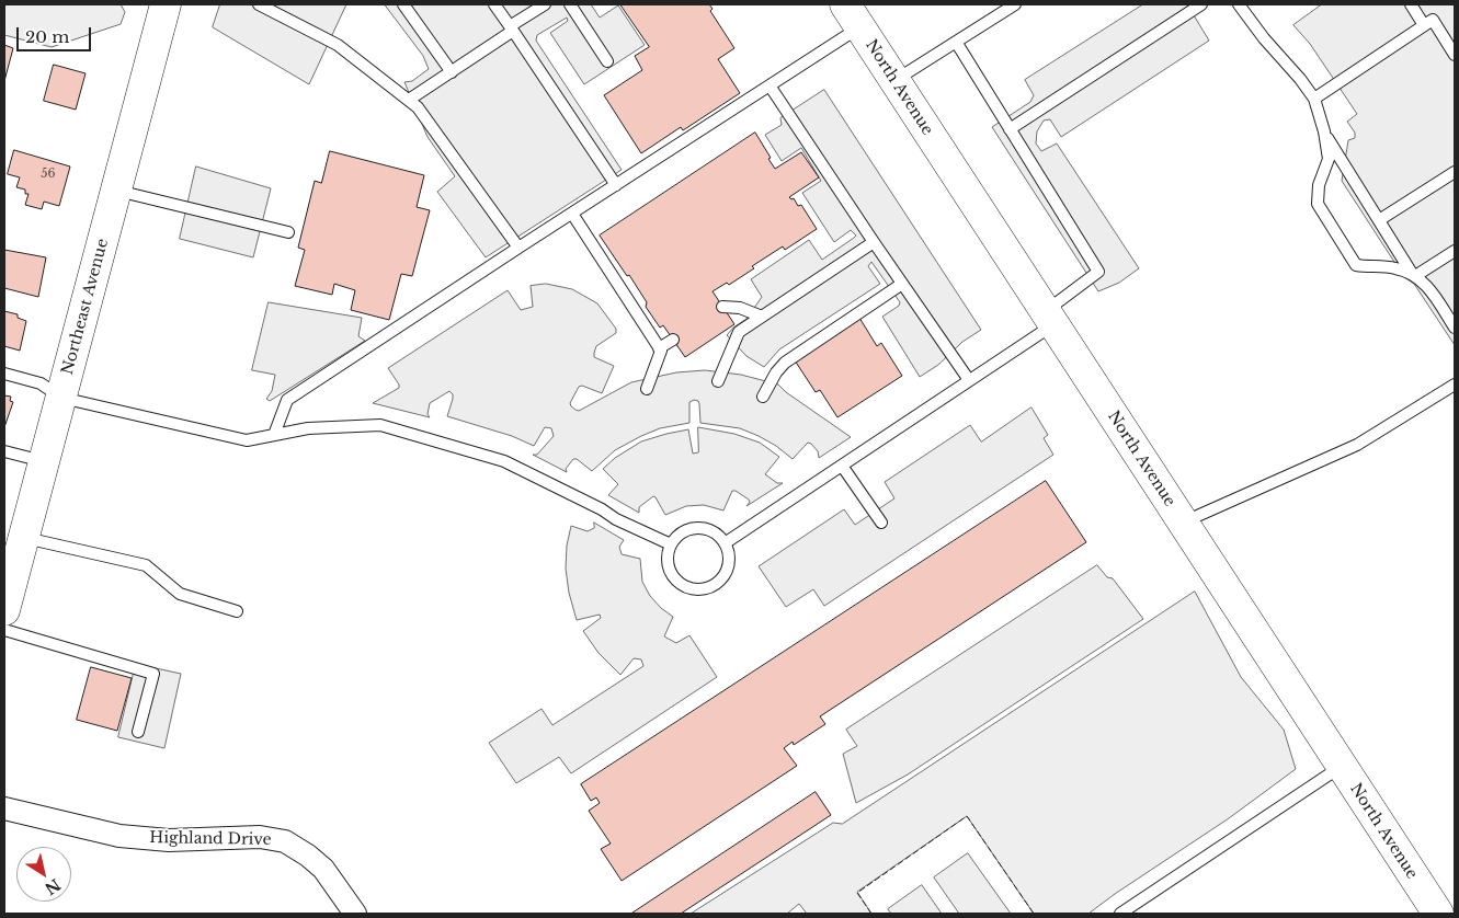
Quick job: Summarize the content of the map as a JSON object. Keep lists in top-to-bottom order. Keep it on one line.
{"streets":{"main road":["North Avenue","Northeast Avenue"],"street":["Highland Drive"]},"house_numbers":["56"],"scale_bar":"20 m","north":"bottom right"}
